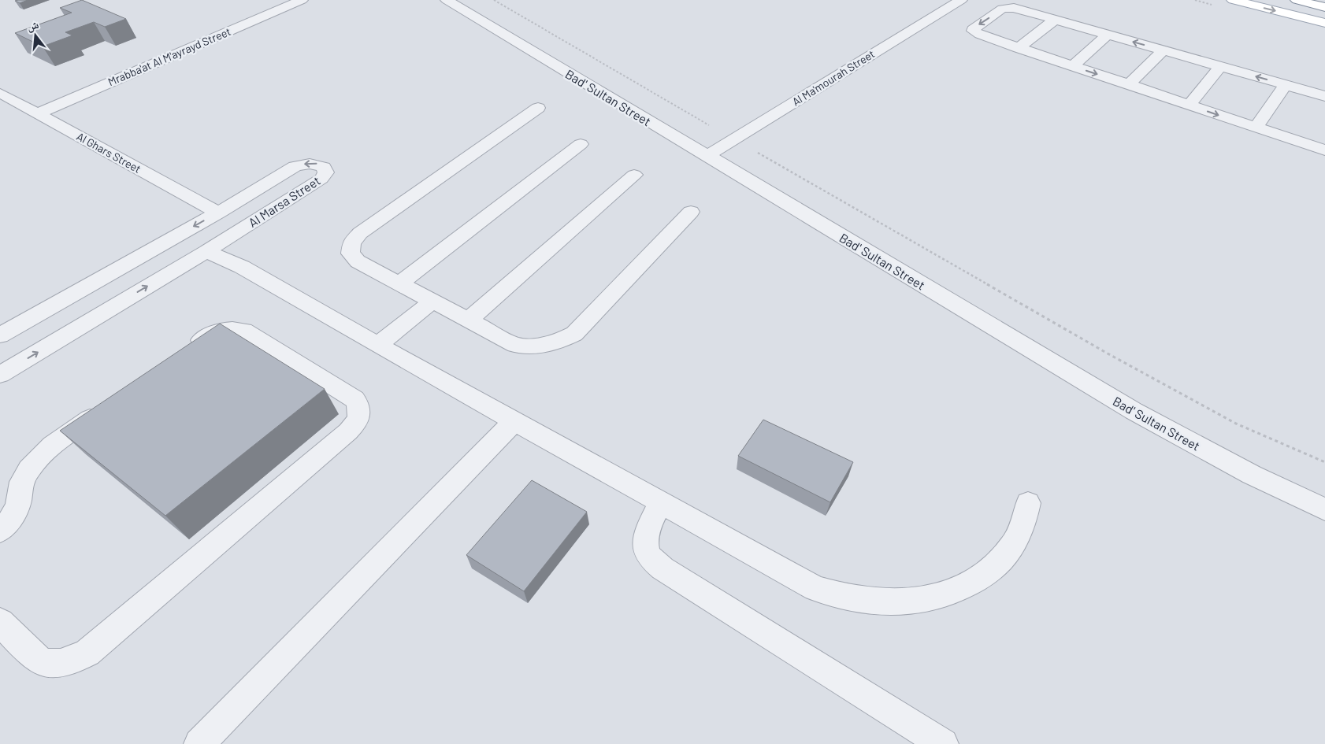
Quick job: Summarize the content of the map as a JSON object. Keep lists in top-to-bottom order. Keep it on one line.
{"streets":{"street":["Mrabba'at Al M'ayrayd Street","Al Ma'mourah Street","Bad' Sultan Street","Al Ghars Street","Al Marsa Street"]},"crossings":[["Mrabba'at Al M'ayrayd Street","Al Ghars Street"],["Al Ma'mourah Street","Bad' Sultan Street"],["Al Ghars Street","Al Marsa Street"]],"north":"top"}
